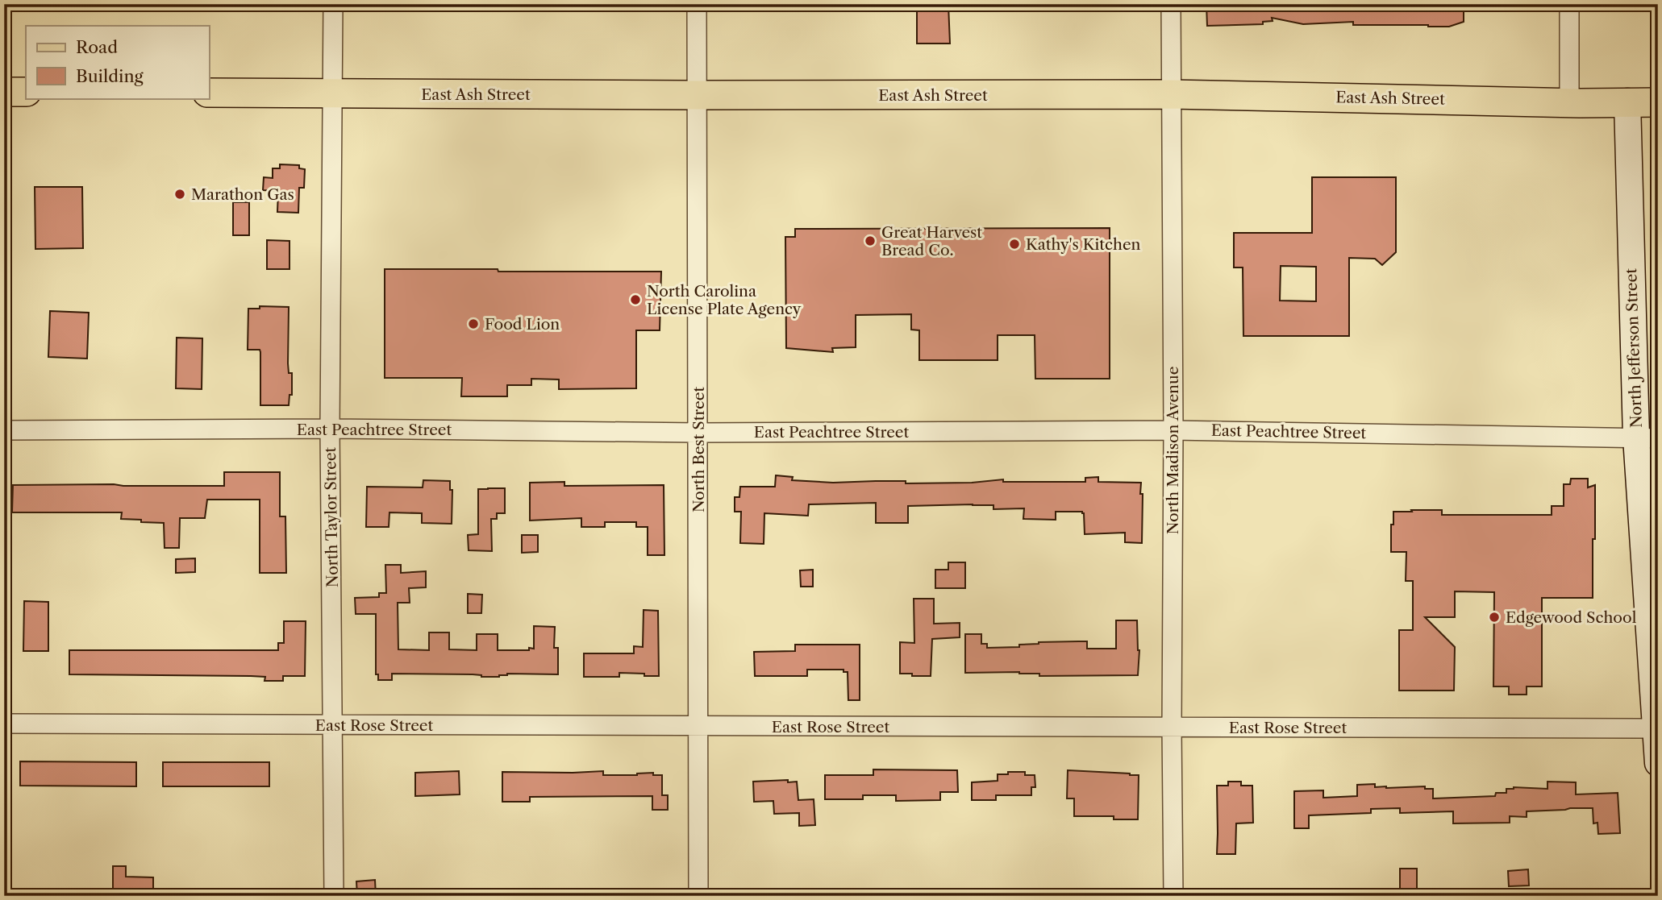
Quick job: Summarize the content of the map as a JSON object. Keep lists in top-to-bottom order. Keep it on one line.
{"streets":{"main road":["East Ash Street"],"street":["North Jefferson Street","East Peachtree Street","North Best Street","North Madison Avenue","North Taylor Street","East Rose Street"]},"crossings":[["East Ash Street","North Jefferson Street"],["East Ash Street","North Best Street"],["East Ash Street","North Madison Avenue"],["East Ash Street","North Taylor Street"],["North Jefferson Street","East Peachtree Street"],["North Jefferson Street","East Rose Street"],["East Peachtree Street","North Best Street"],["East Peachtree Street","North Madison Avenue"],["East Peachtree Street","North Taylor Street"],["North Best Street","East Rose Street"],["North Madison Avenue","East Rose Street"],["North Taylor Street","East Rose Street"]],"places":["Marathon Gas","Great Harvest Bread Co.","Kathy's Kitchen","North Carolina License Plate Agency","Food Lion","Edgewood School"],"legend":["Road","Building"]}
